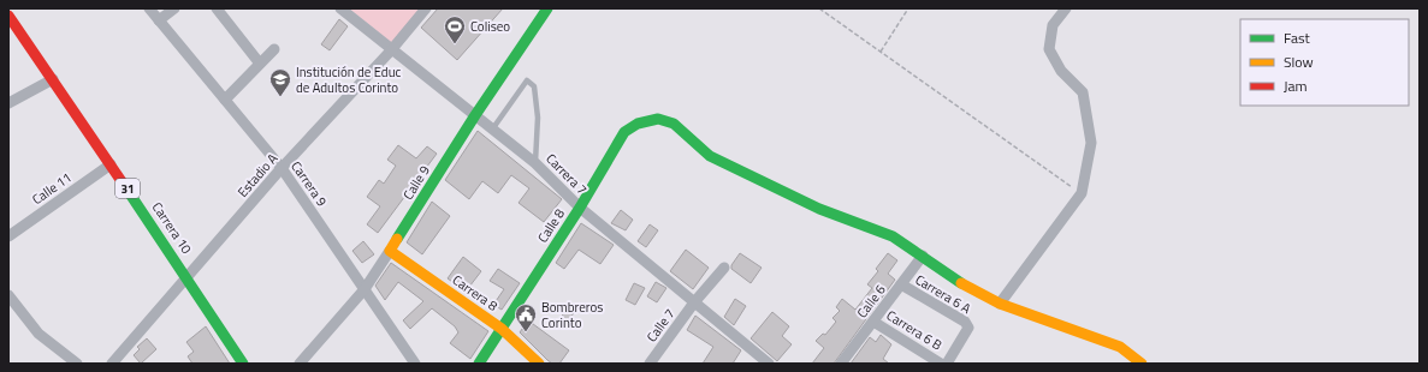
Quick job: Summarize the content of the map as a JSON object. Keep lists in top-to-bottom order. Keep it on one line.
{"streets":{"street":["Carrera 7","Estadio A","Calle 9","Carrera 9","Calle 11","31","Calle 8","Carrera 10","Carrera 8","Carrera 6 A","Calle 6","Calle 7","Carrera 6 B"]},"crossings":[["Carrera 7","Estadio A"],["Carrera 7","Calle 9"],["Carrera 7","Calle 8"],["Carrera 7","Calle 7"],["Estadio A","Carrera 9"],["Estadio A","Carrera 10"],["Calle 9","Carrera 9"],["Calle 9","Carrera 8"],["Calle 11","Carrera 10"],["Calle 8","Carrera 8"],["Calle 8","Calle 6"],["Carrera 6 A","Calle 6"],["Calle 6","Carrera 6 B"]],"places":{"sports":["Coliseo"],"school or university":["Institución de Educ de Adultos Corinto"],"public building":["Bombreros Corinto"]},"legend":["Fast","Slow","Jam"]}
